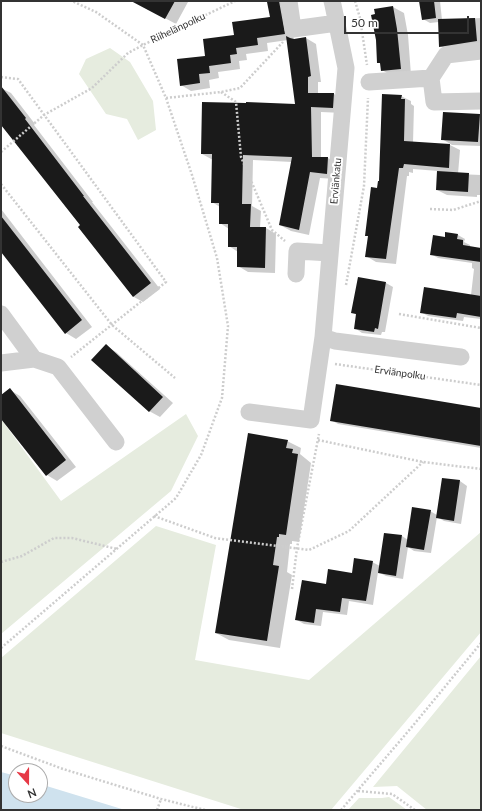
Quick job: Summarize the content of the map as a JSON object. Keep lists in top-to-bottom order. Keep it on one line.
{"streets":{"street":["Erviänkatu"],"path":["Riihelänpolku","Erviänpolku"]},"crossings":[["Erviänkatu","Erviänpolku"]],"scale_bar":"50 m","north":"bottom"}
